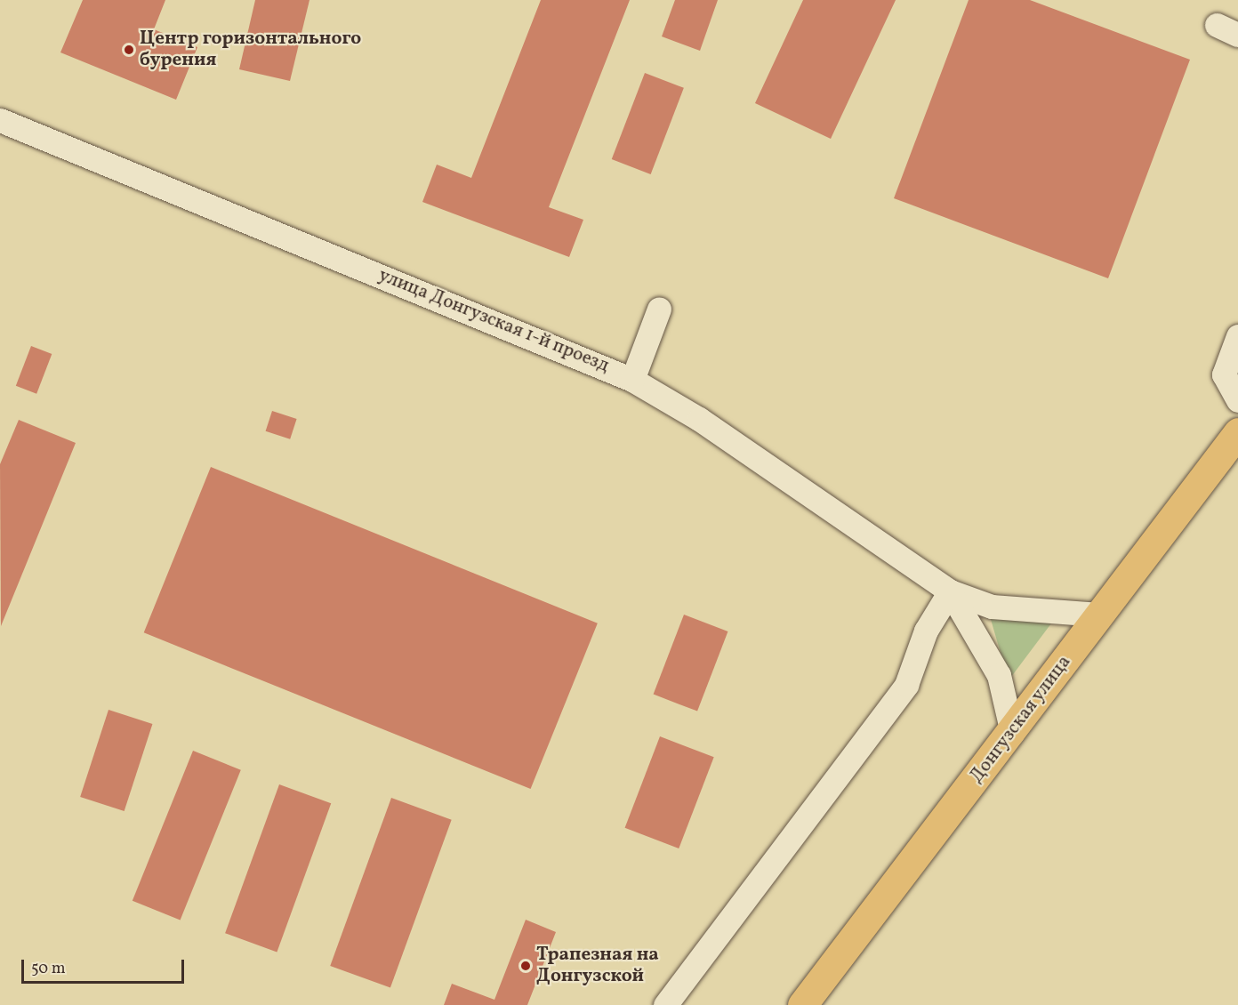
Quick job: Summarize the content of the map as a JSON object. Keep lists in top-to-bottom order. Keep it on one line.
{"streets":{"highway":["Донгузская улица"],"street":["улица Донгузская 1-й проезд"]},"places":["Центр горизонтального бурения","Трапезная на Донгузской"],"scale_bar":"50 m"}
